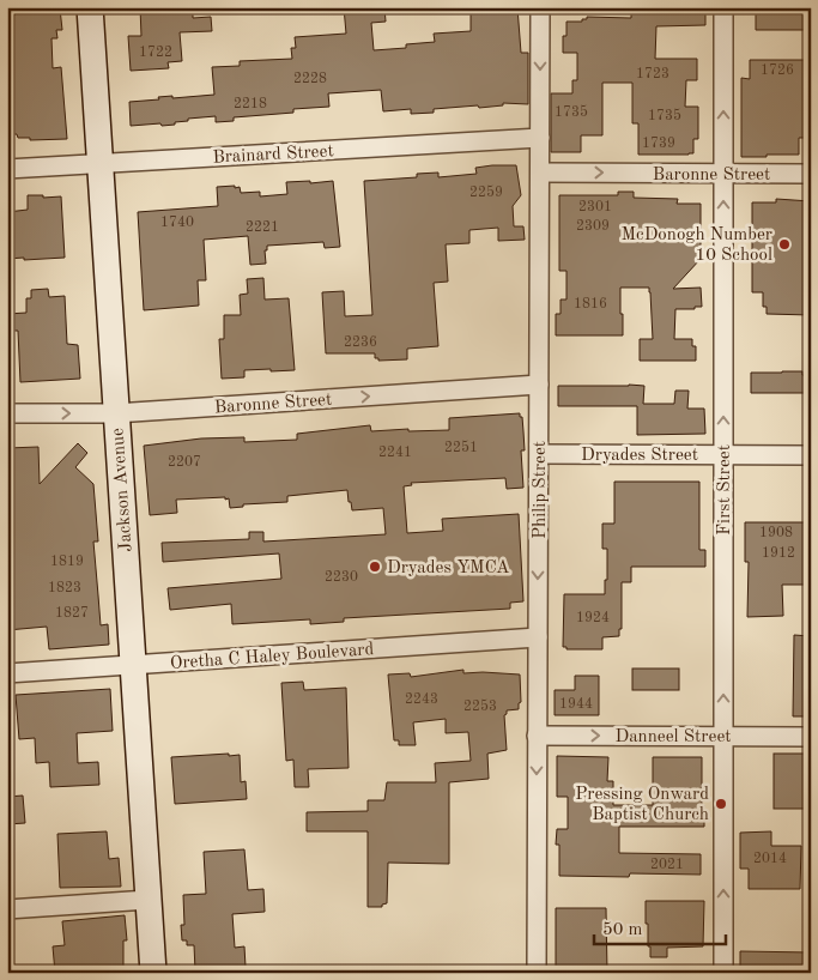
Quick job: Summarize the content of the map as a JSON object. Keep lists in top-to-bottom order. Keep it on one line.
{"streets":{"street":["Brainard Street","Baronne Street","Dryades Street","Jackson Avenue","Philip Street","First Street","Oretha C Haley Boulevard","Danneel Street"]},"crossings":[["Brainard Street","Jackson Avenue"],["Brainard Street","Philip Street"],["Baronne Street","Jackson Avenue"],["Baronne Street","Philip Street"],["Baronne Street","First Street"],["Dryades Street","Philip Street"],["Dryades Street","First Street"],["Jackson Avenue","Oretha C Haley Boulevard"],["Philip Street","Oretha C Haley Boulevard"],["Philip Street","Danneel Street"],["First Street","Danneel Street"]],"one_way":["Baronne Street","Philip Street","First Street","Danneel Street"],"places":["McDonogh Number 10 School","Dryades YMCA","Pressing Onward Baptist Church"],"house_numbers":["1722","1726","1723","2228","2218","1735","1735","1739","2259","2301","1740","2309","2221","1816","2236","2251","2241","2207","1908","1912","1819","2230","1823","1827","1924","2243","1944","2253","2014","2021"],"scale_bar":"50 m"}
